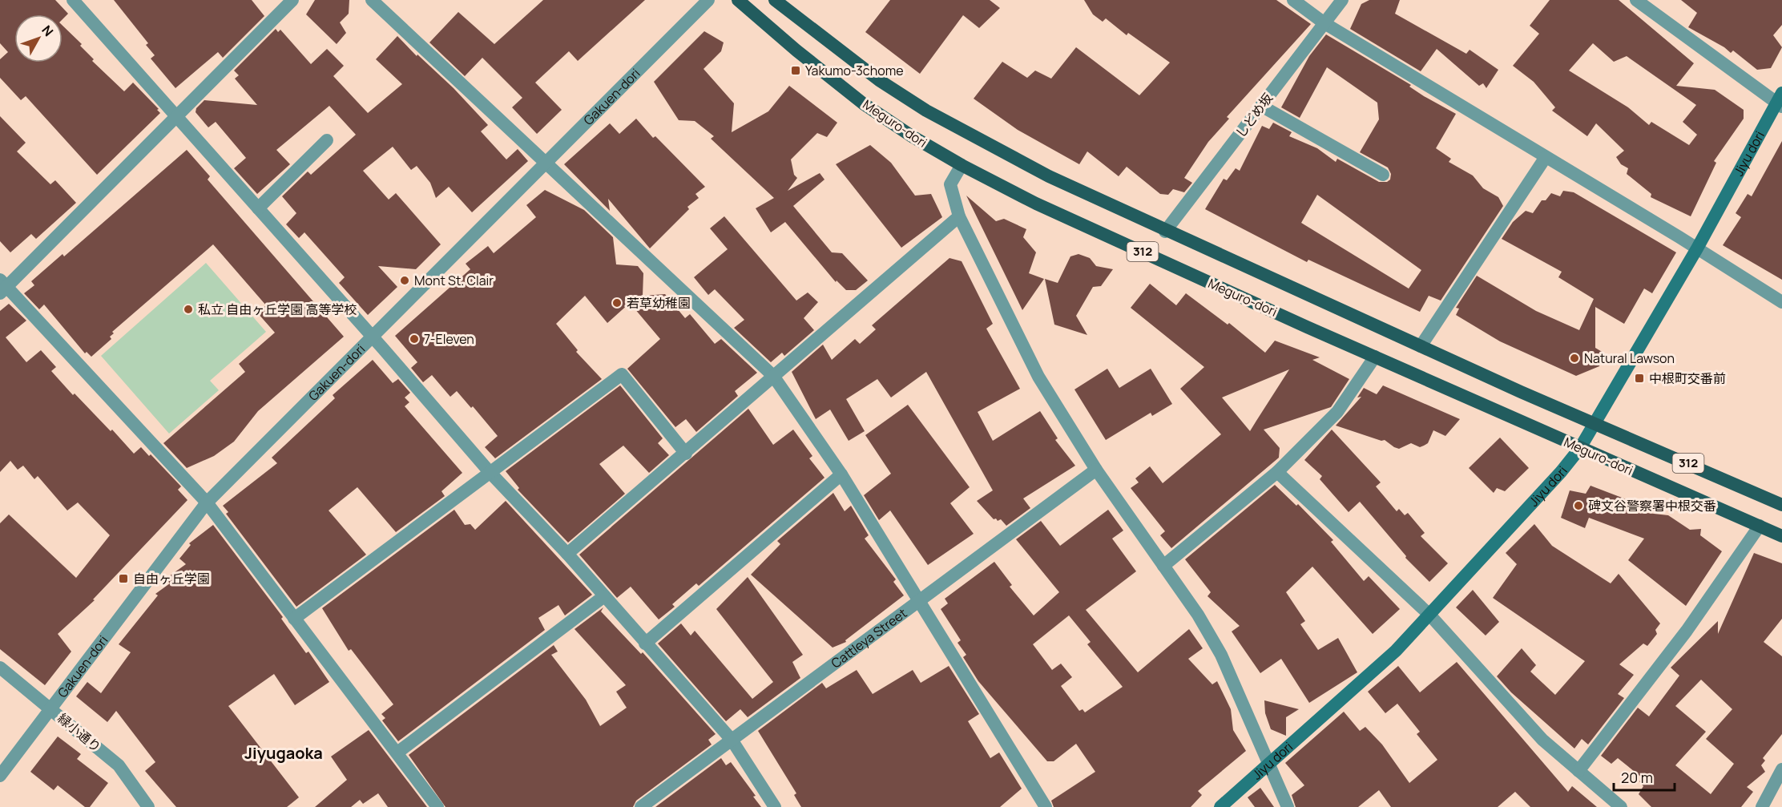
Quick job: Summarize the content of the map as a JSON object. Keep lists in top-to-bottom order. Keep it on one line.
{"streets":{"main road":["Meguro-dori","Jiyu dori","312"],"street":["Gakuen-dori","しどめ坂","Cattleya Street","緑小通り"]},"crossings":[["Gakuen-dori","緑小通り"],["しどめ坂","Meguro-dori"],["Meguro-dori","Jiyu dori"]],"districts":["Jiyugaoka"],"places":{"transit":["Yakumo-3chome","中根町交番前","自由ヶ丘学園"],"other":["Mont St. Clair","若草幼稚園","私立 自由ヶ丘学園 高等学校","7-Eleven","Natural Lawson","碑文谷警察署中根交番"]},"scale_bar":"20 m","north":"top right"}
